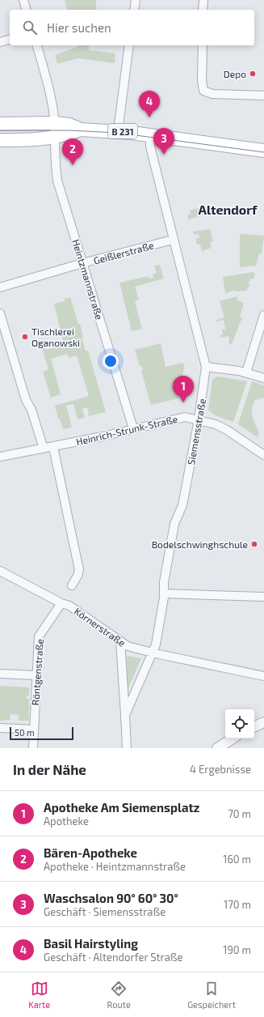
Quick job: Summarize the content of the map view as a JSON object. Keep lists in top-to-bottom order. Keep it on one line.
{"streets":{"main road":["B 231"],"street":["Geißlerstraße","Heintzmannstraße","Heinrich-Strunk-Straße","Siemensstraße","Körnerstraße","Röntgenstraße"]},"crossings":[["B 231","Heintzmannstraße"],["B 231","Siemensstraße"],["Geißlerstraße","Heintzmannstraße"],["Geißlerstraße","Siemensstraße"],["Heintzmannstraße","Heinrich-Strunk-Straße"],["Heinrich-Strunk-Straße","Siemensstraße"],["Siemensstraße","Körnerstraße"],["Körnerstraße","Röntgenstraße"]],"districts":["Altendorf"],"places":["Depo","Tischlerei Oganowski","Bodelschwinghschule"],"scale_bar":"50 m","page":{"search":"Hier suchen","pins":["4","3","2","1"],"scale":"50 m","heading":["In der Nähe","4 Ergebnisse"],"list":[{"mark":"1","name":"Apotheke Am Siemensplatz","note":"Apotheke","value":"70 m"},{"mark":"2","name":"Bären-Apotheke","note":"Apotheke · Heintzmannstraße","value":"160 m"},{"mark":"3","name":"Waschsalon 90° 60° 30°","note":"Geschäft · Siemensstraße","value":"170 m"},{"mark":"4","name":"Basil Hairstyling","note":"Geschäft · Altendorfer Straße","value":"190 m"}],"nav":["Karte","Route","Gespeichert"]}}
